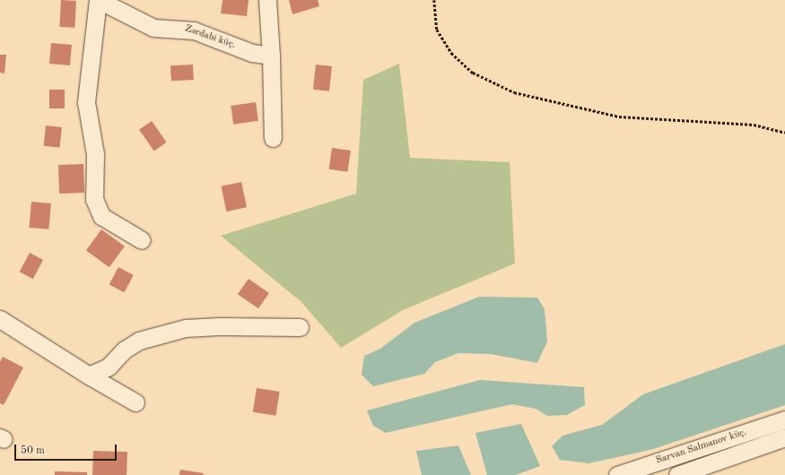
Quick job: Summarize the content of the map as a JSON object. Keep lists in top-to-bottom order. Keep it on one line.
{"streets":{"street":["Zərdabi küç.","Sarvan Salmanov küç."]},"scale_bar":"50 m"}
